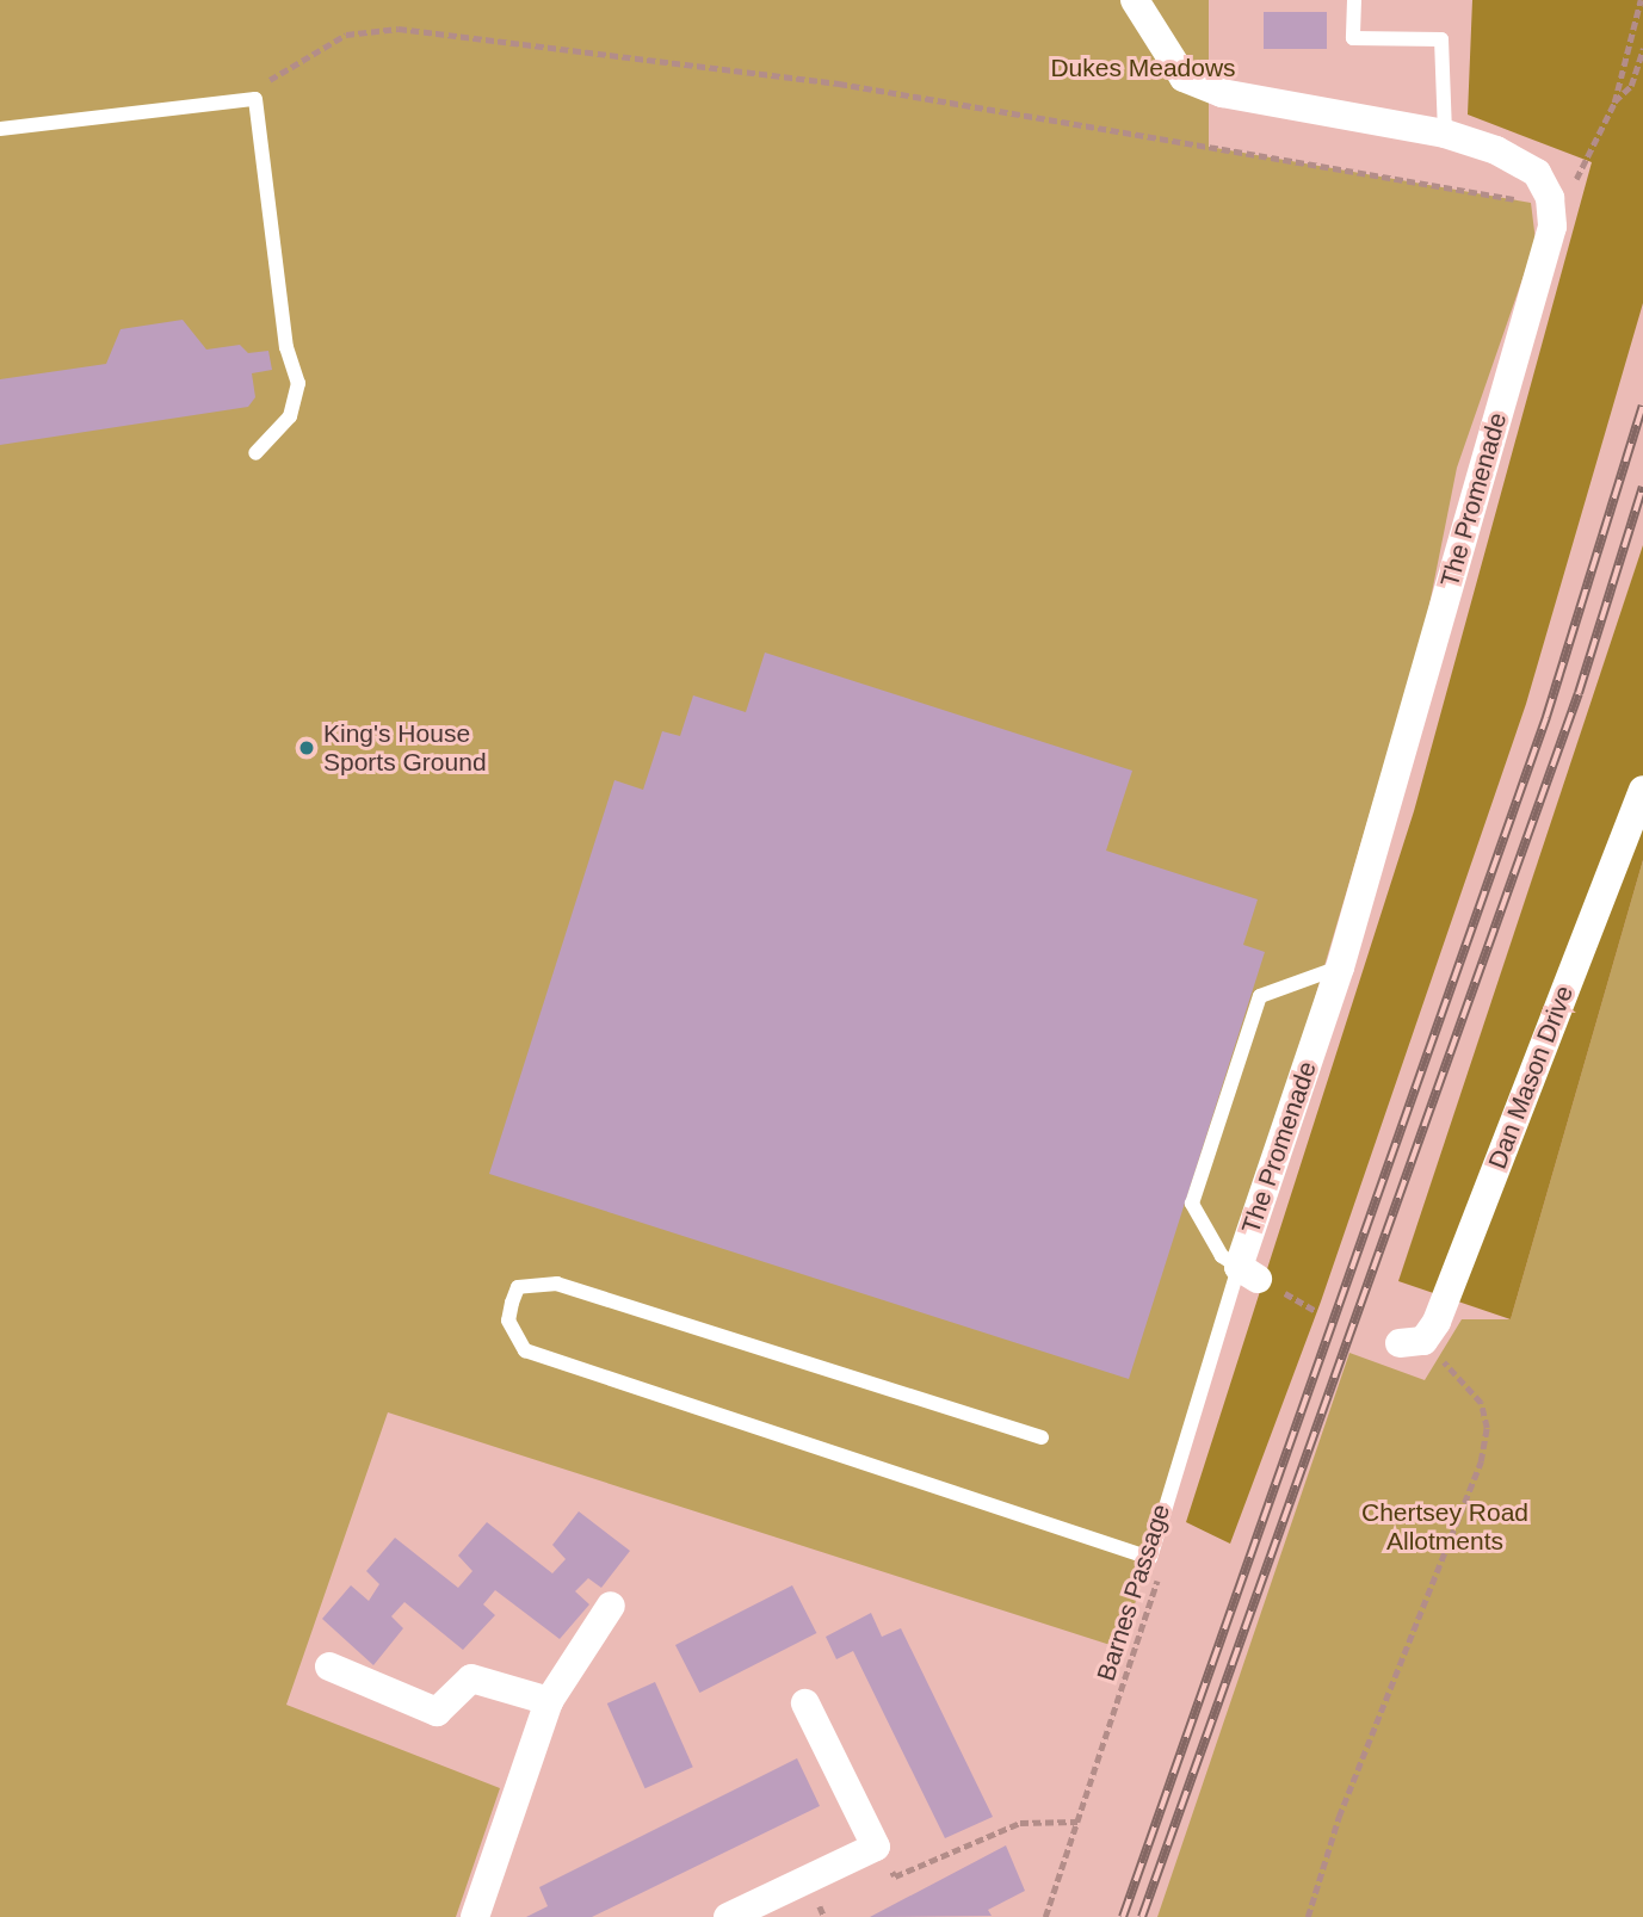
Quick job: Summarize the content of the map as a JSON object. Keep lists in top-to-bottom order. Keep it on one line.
{"streets":{"street":["The Promenade","Dan Mason Drive"],"path":["Barnes Passage"]},"parks":["Dukes Meadows","Chertsey Road Allotments"],"places":["King's House Sports Ground"]}
